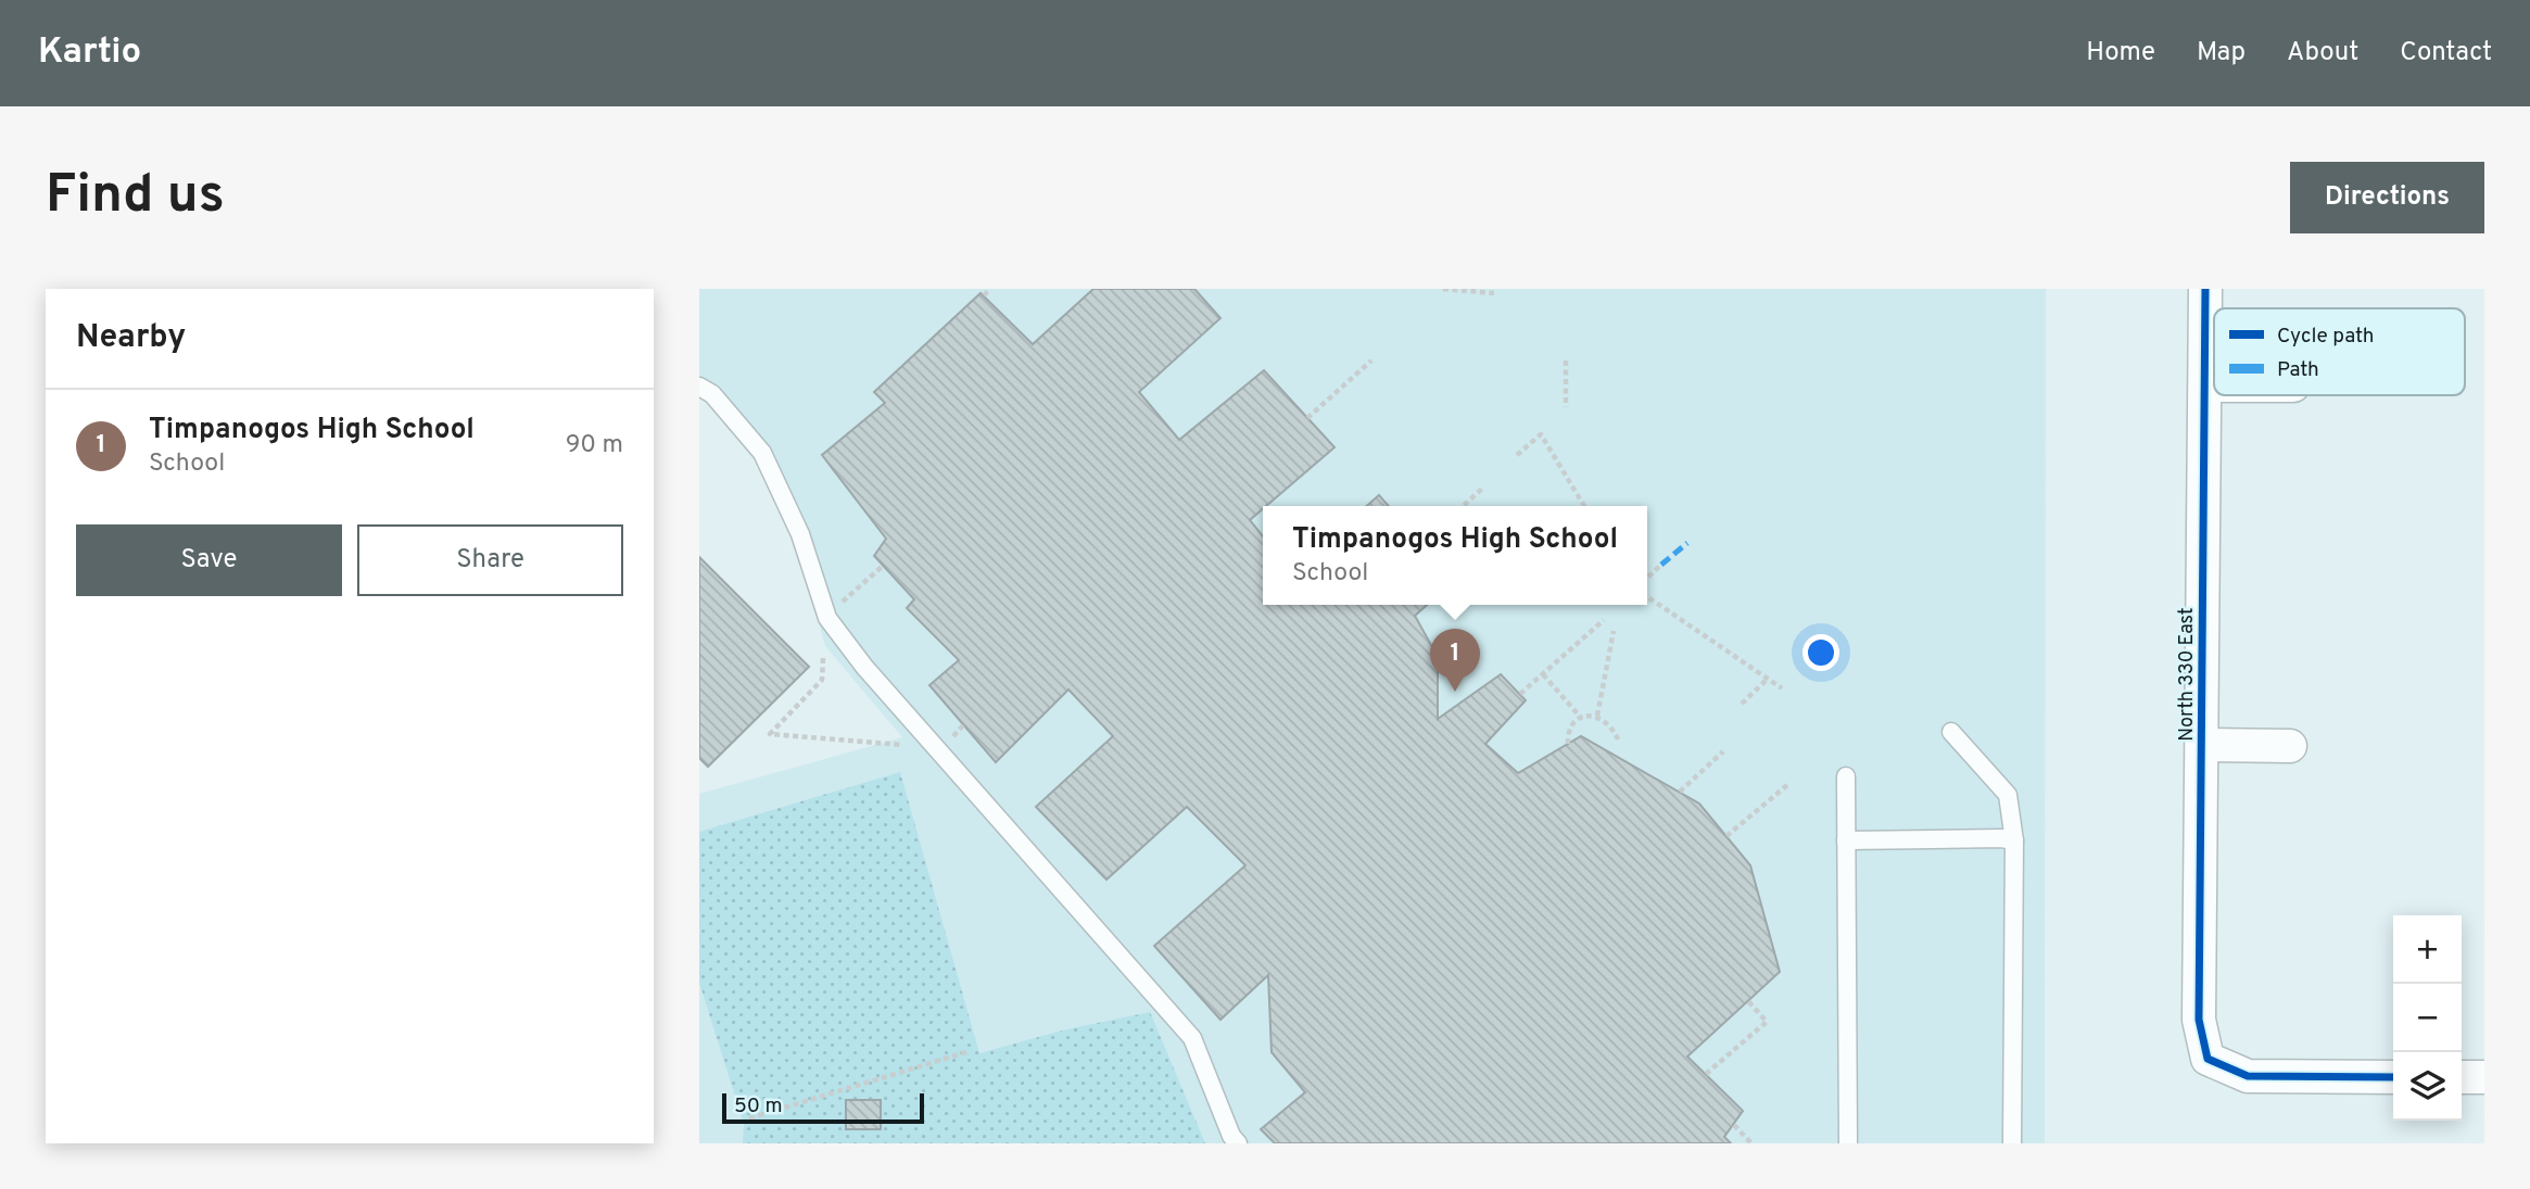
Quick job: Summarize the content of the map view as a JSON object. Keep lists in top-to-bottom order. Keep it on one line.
{"streets":{"street":["North 330 East"]},"legend":["Cycle path","Path"],"scale_bar":"50 m","page":{"header":"Kartio","nav":["Home","Map","About","Contact"],"buttons":["Directions",["Save","Share"]],"title":"Find us","heading":"Nearby","list":[{"mark":"1","name":"Timpanogos High School","note":"School","value":"90 m"}],"popup":["Timpanogos High School","School"],"pins":"1","map_buttons":["+","−"],"scale":"50 m"}}
